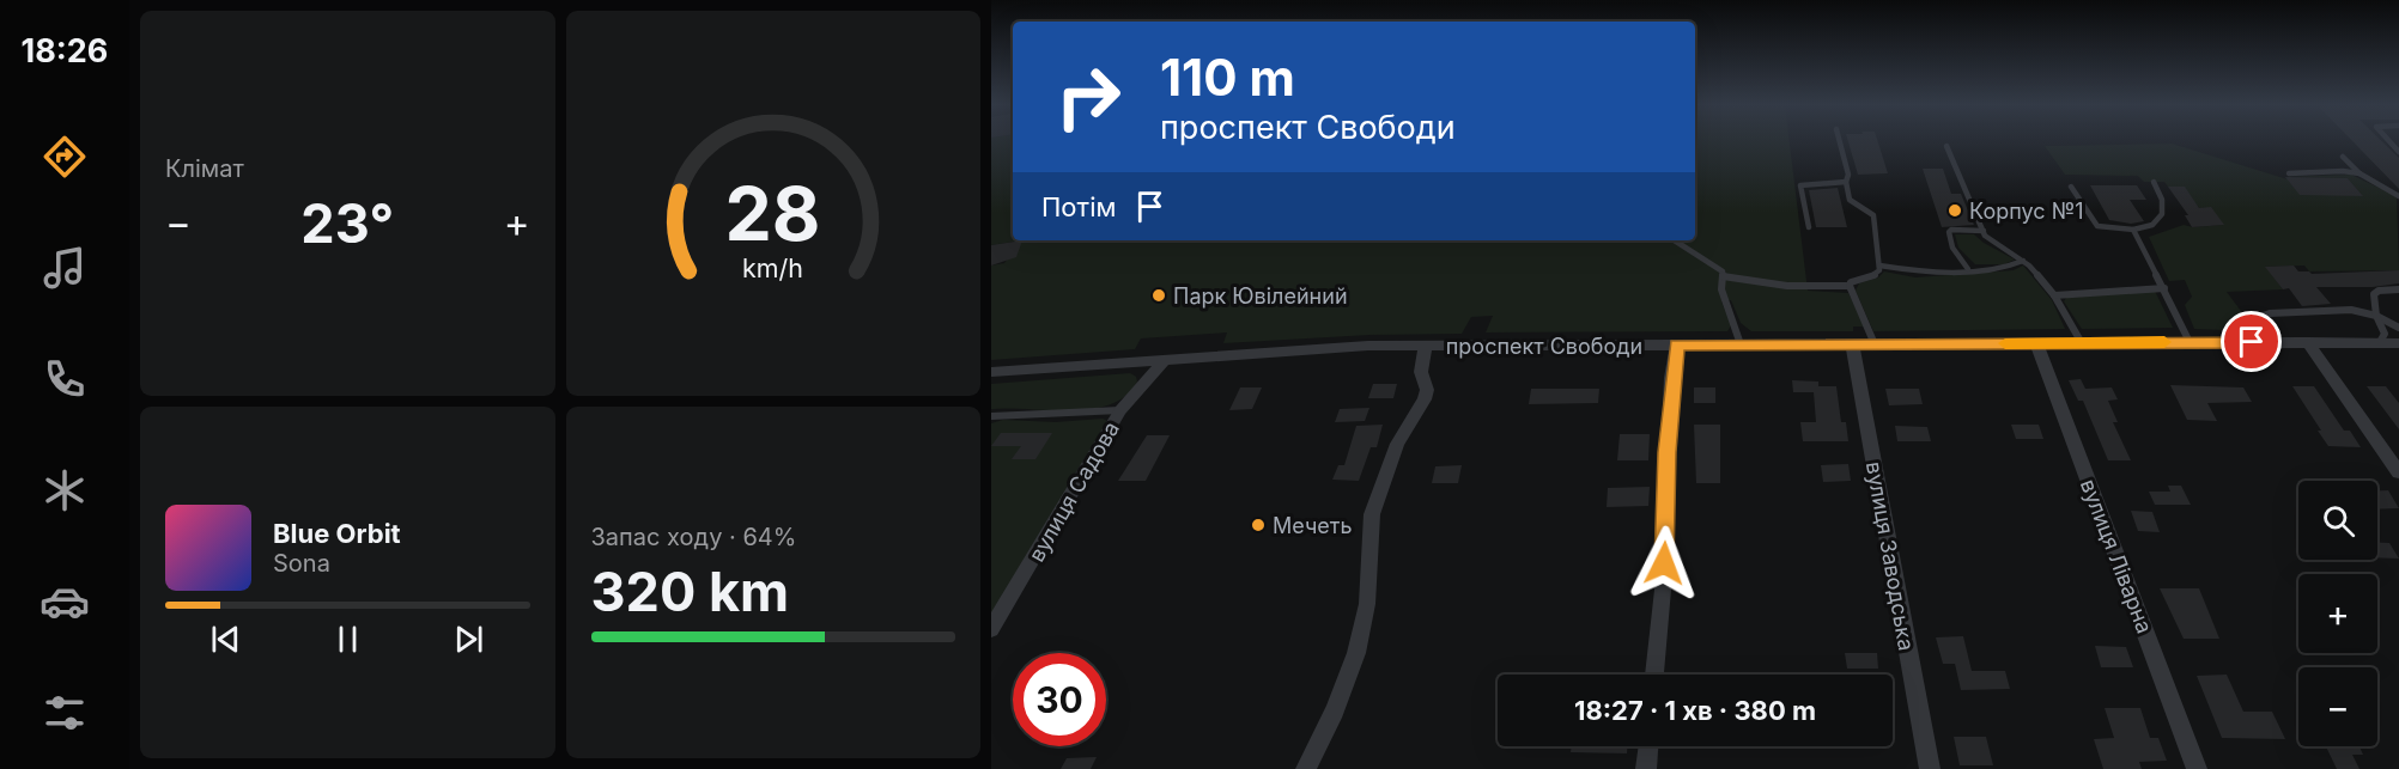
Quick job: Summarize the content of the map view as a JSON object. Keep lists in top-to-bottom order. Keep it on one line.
{"streets":{"street":["проспект Свободи","вулиця Садова","вулиця Заводська","вулиця Ліварна"]},"crossings":[["проспект Свободи","вулиця Садова"],["проспект Свободи","вулиця Заводська"],["проспект Свободи","вулиця Ліварна"]],"places":["Корпус №1","Парк Ювілейний","Мечеть"],"page":{"tabs":"18:26","tile":["Клімат",["Запас ходу · 64%","320 km"]],"turn":["110 m","проспект Свободи"],"then":"Потім","heat":["−","23°","+"],"map_buttons":["+","−"],"song":["Blue Orbit","Sona"],"limit":"30","trip":"18:27 · 1 хв · 380 m","gauge":["28","km/h"]}}
